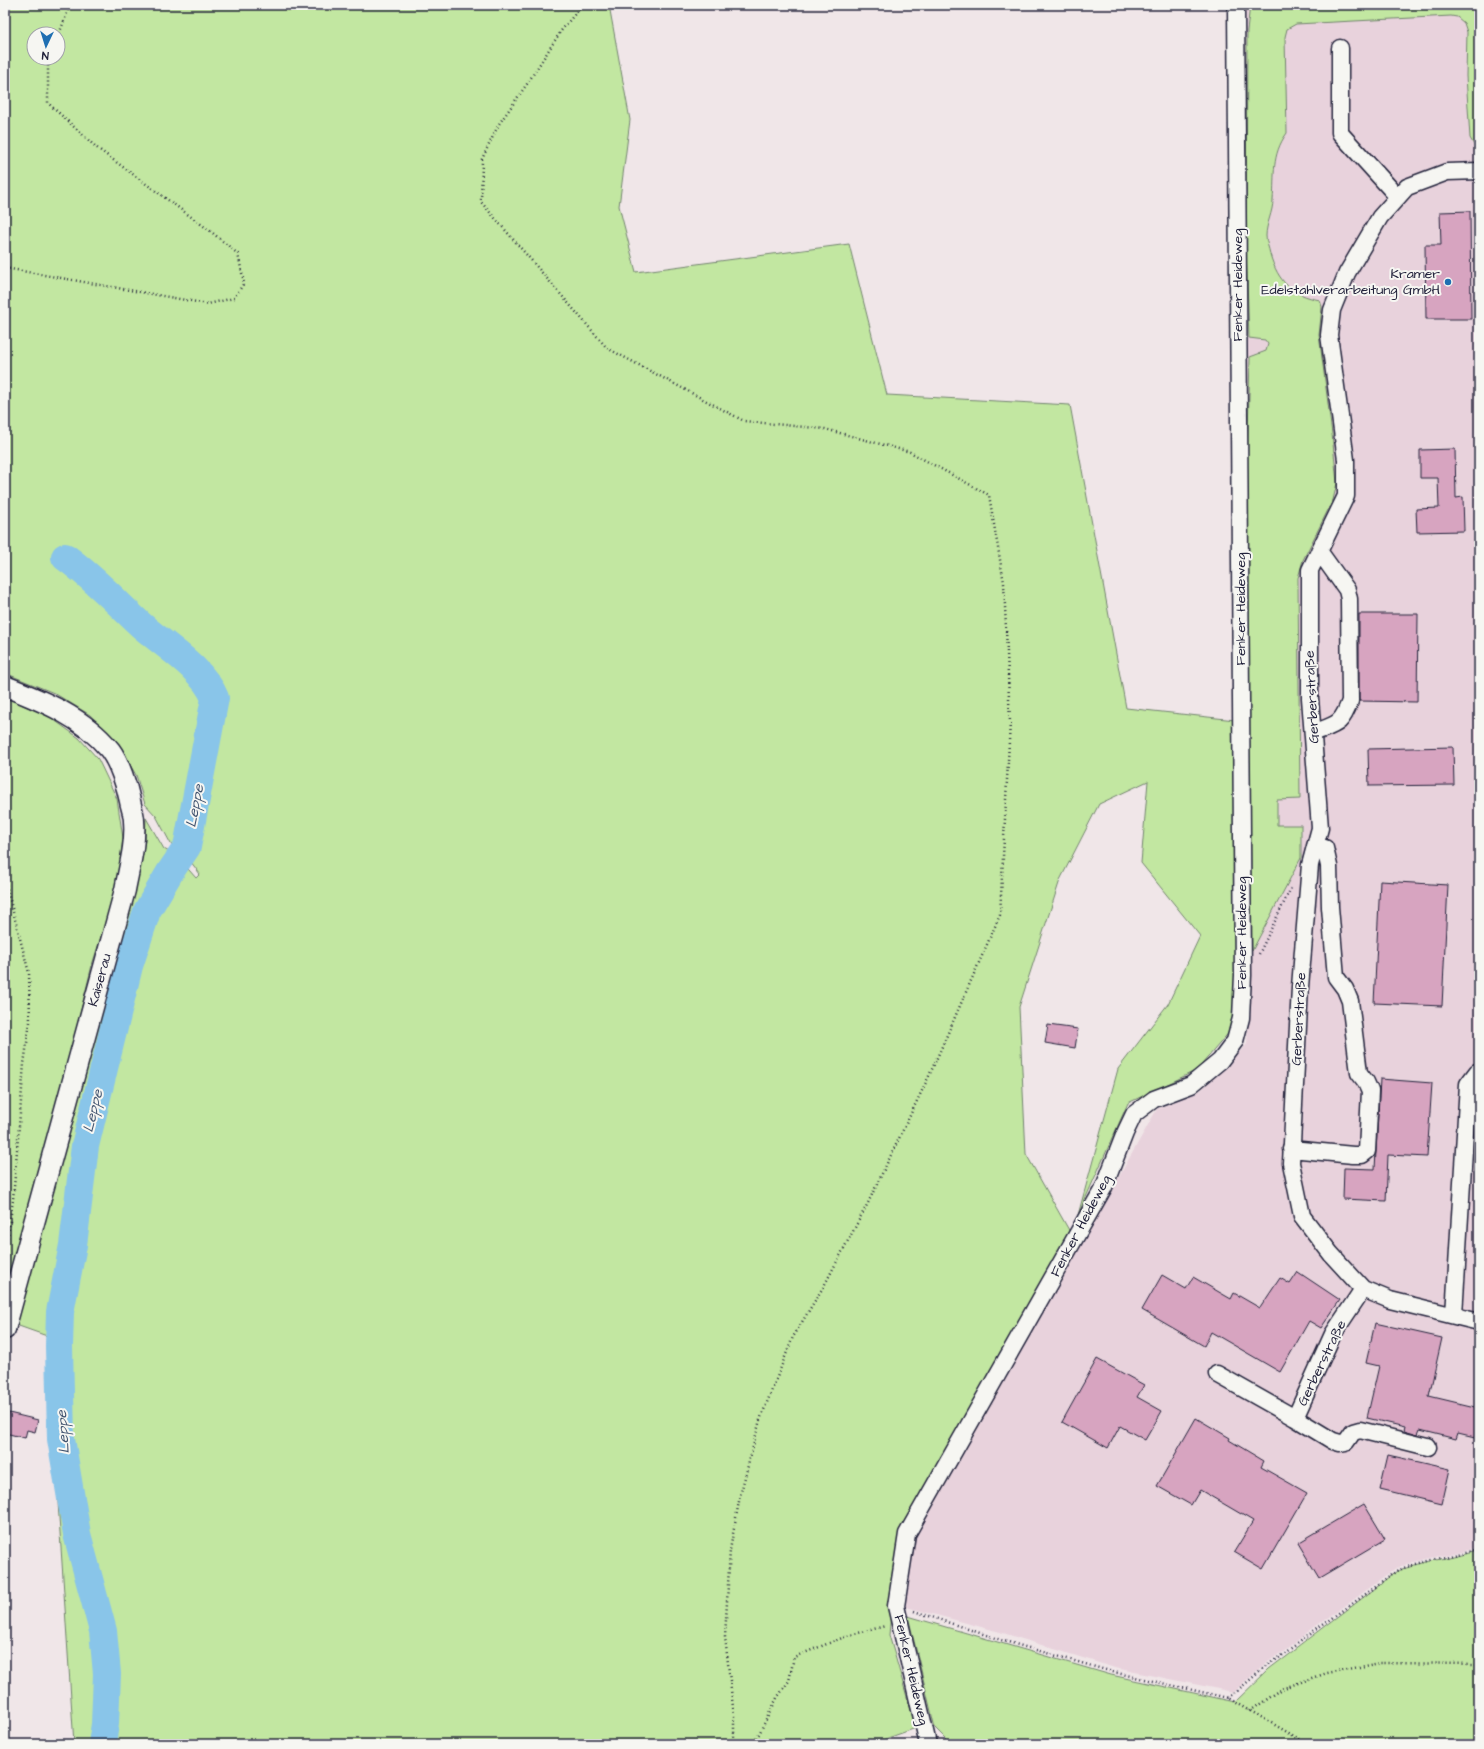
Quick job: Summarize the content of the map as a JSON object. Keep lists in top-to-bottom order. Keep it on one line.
{"streets":{"main road":["Kaiserau"],"street":["Fenker Heideweg","Gerberstraße"]},"water":["Leppe"],"places":["Kramer Edelstahlverarbeitung GmbH"],"north":"bottom"}
